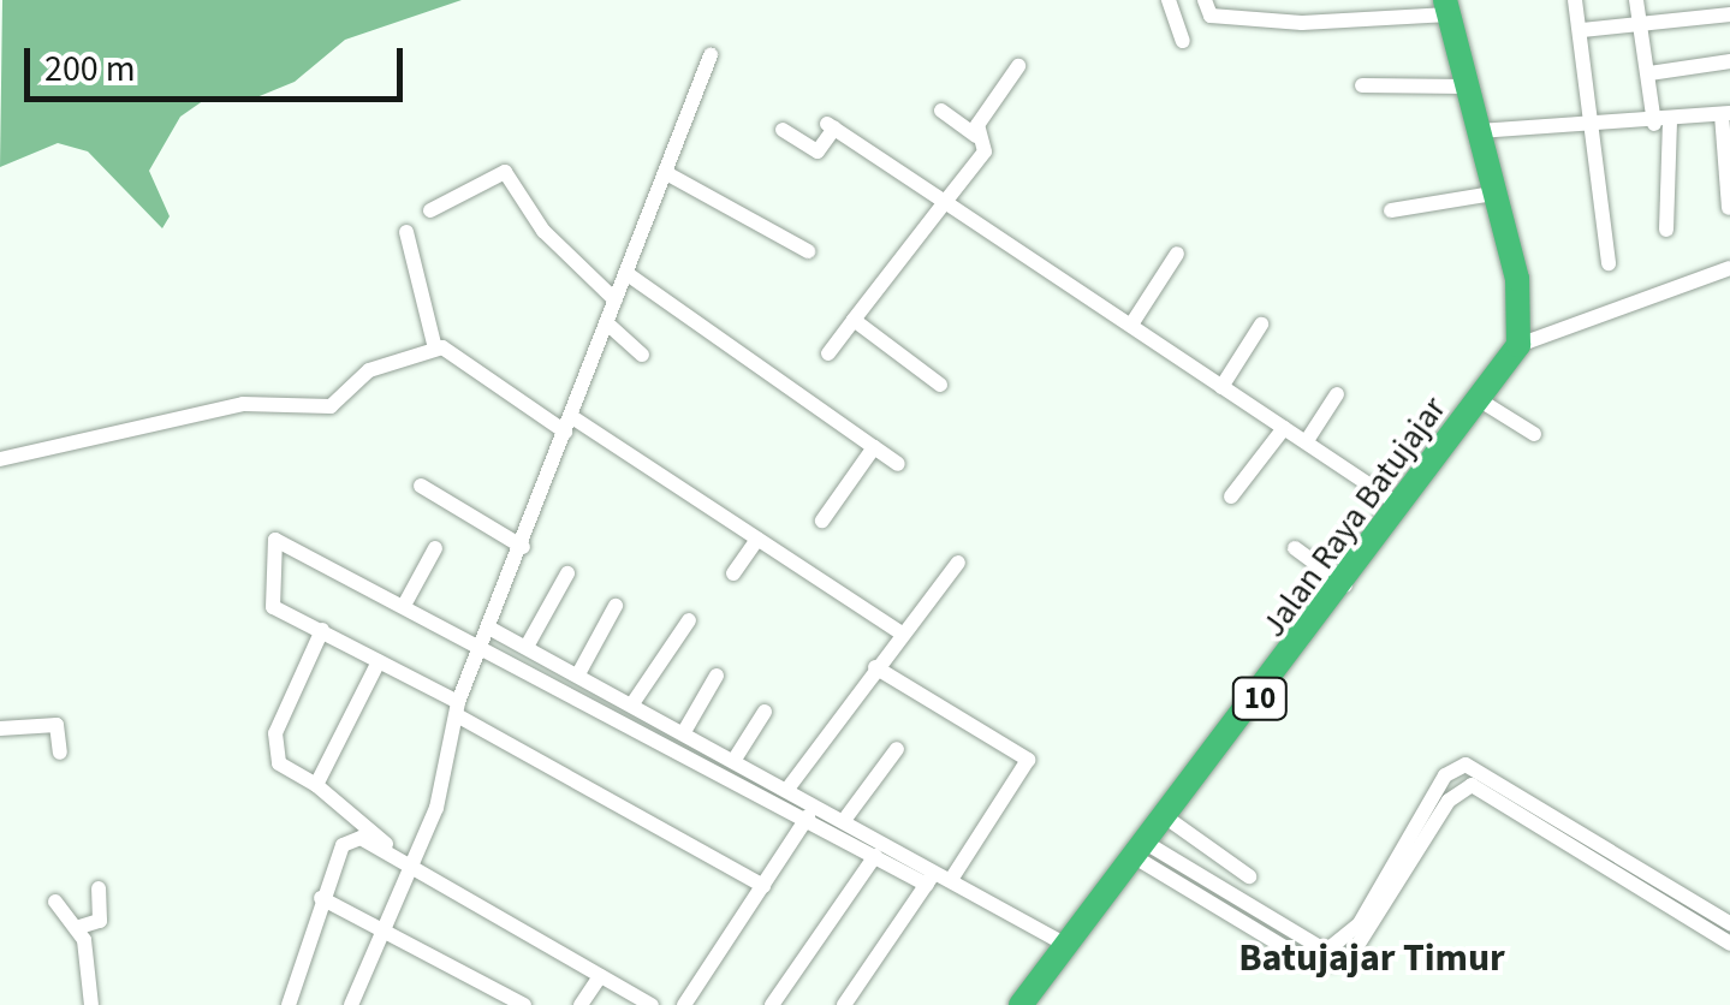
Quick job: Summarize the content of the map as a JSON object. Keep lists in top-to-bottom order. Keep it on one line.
{"streets":{"highway":["Jalan Raya Batujajar","10"]},"districts":["Batujajar Timur"],"scale_bar":"200 m"}
